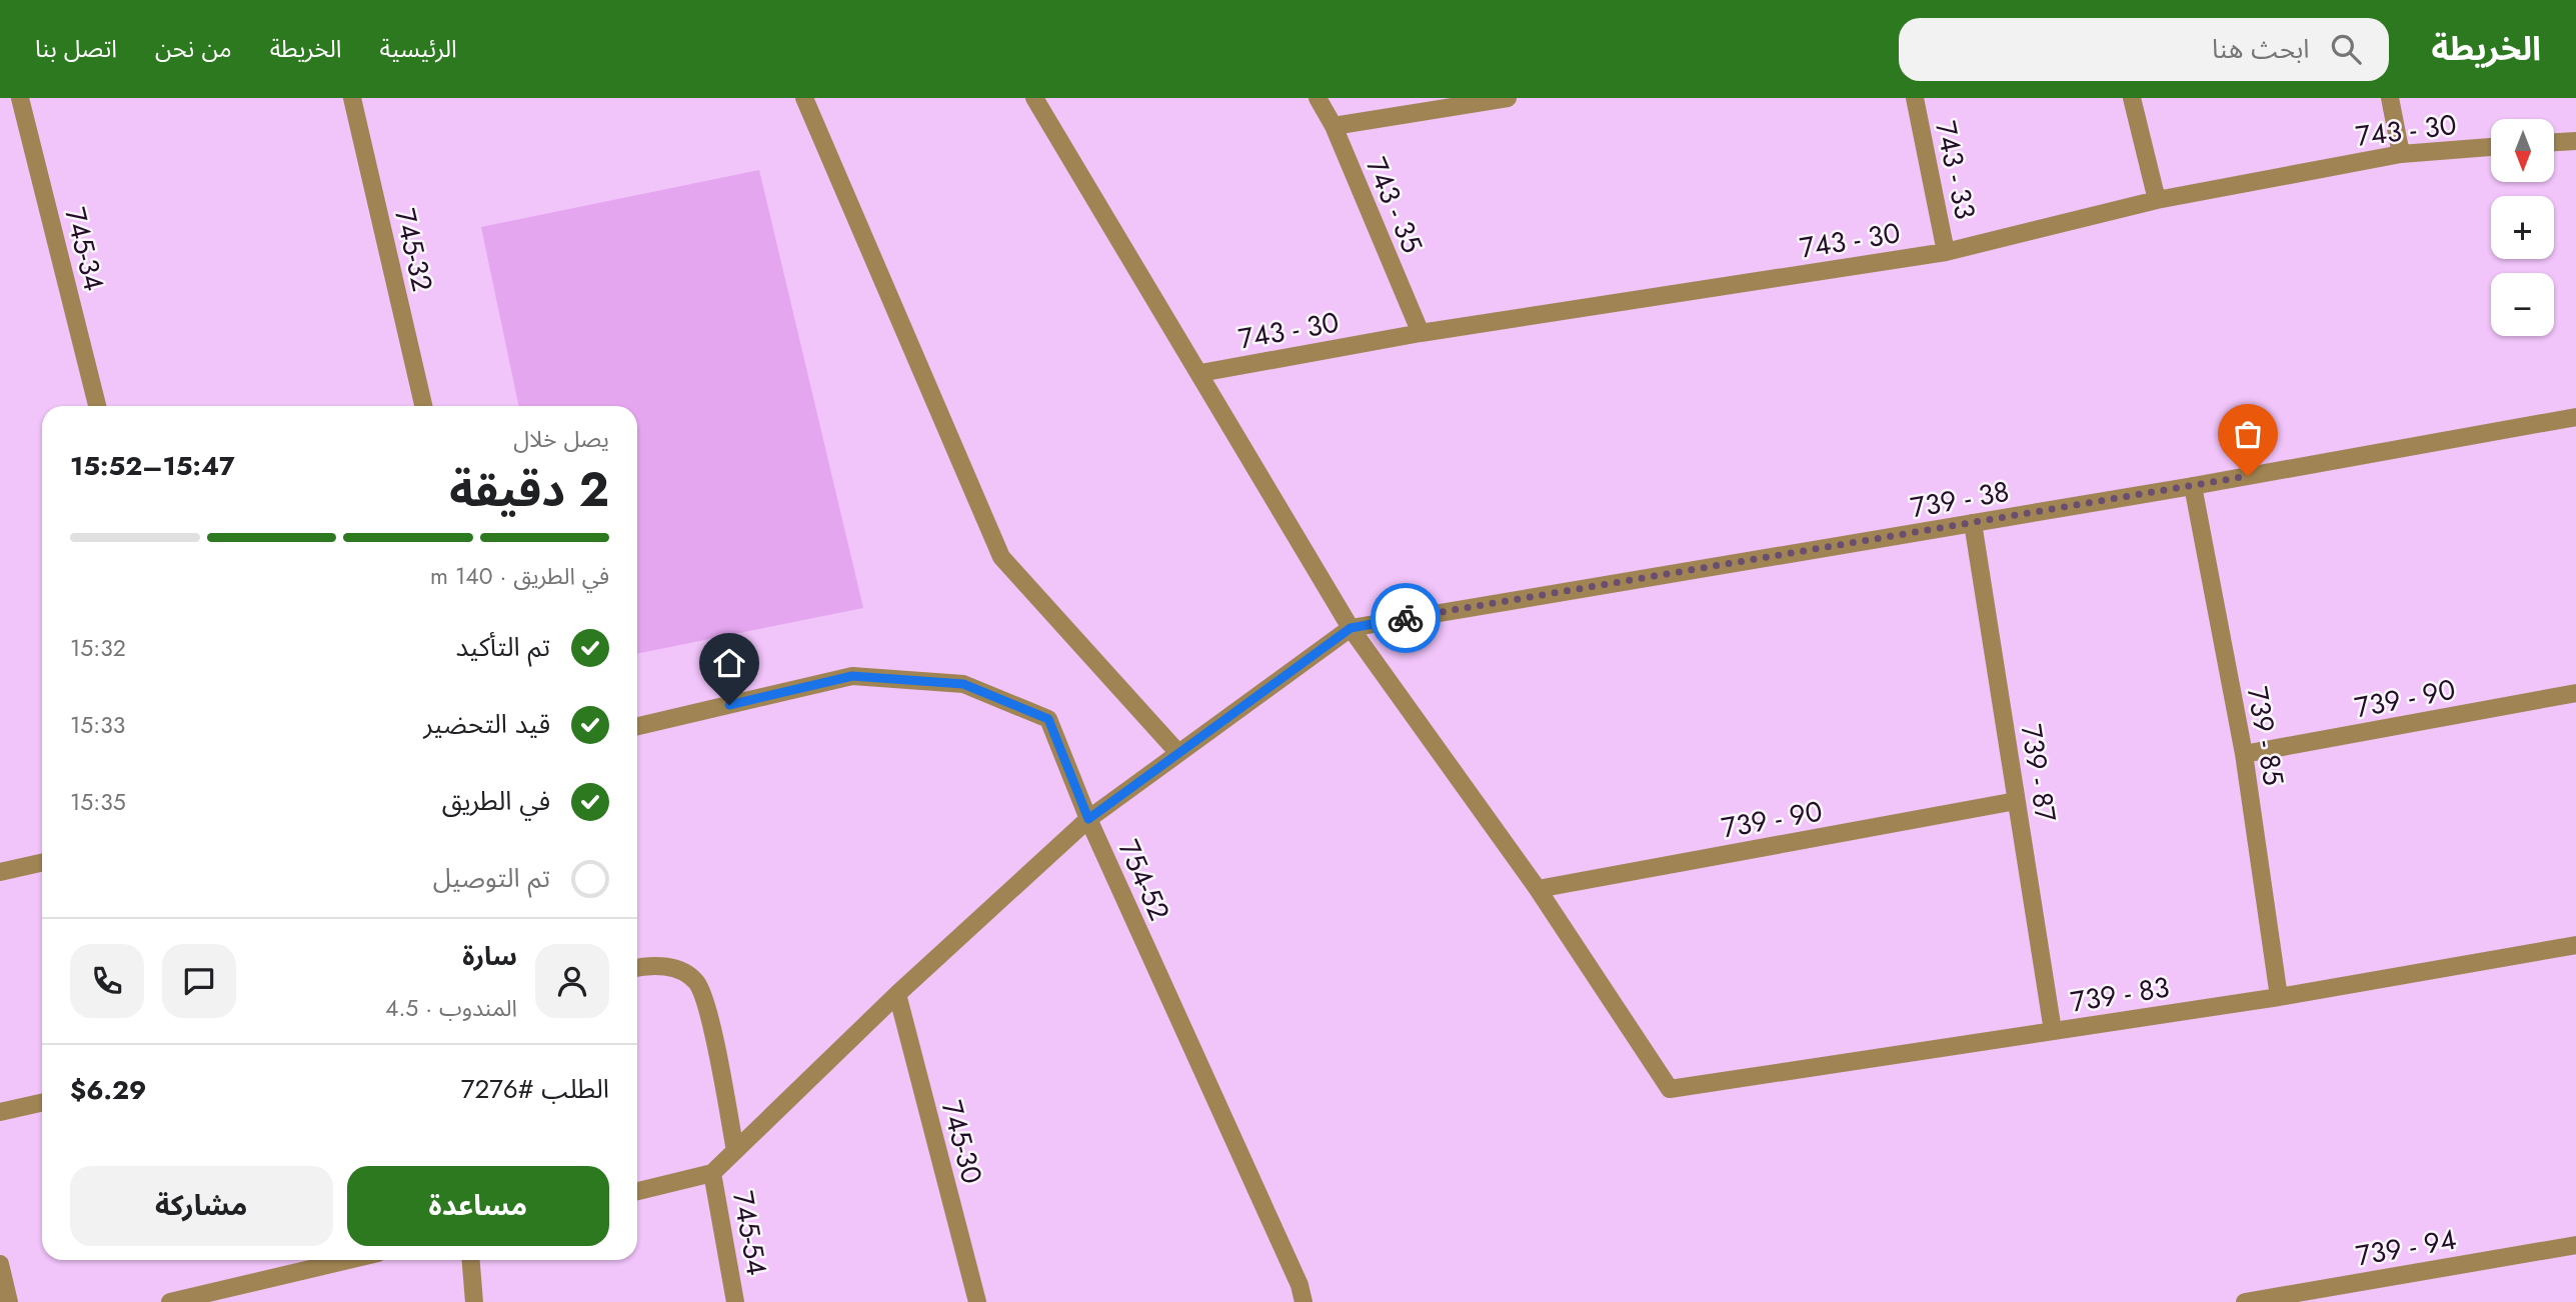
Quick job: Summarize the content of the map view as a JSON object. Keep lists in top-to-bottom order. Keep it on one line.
{"streets":{"street":["743 - 30","743 - 33","743 - 35","745-34","745-32","739 - 38","739 - 90","739 - 85","739 - 87","754-52","739 - 83","745-30","745-54","739 - 94"]},"crossings":[["743 - 30","743 - 33"],["743 - 30","743 - 35"],["739 - 38","739 - 85"],["739 - 38","739 - 87"],["739 - 90","739 - 85"],["739 - 90","739 - 87"],["739 - 90","739 - 83"],["739 - 85","739 - 83"],["739 - 87","739 - 83"]],"north":"bottom","page":{"header":"الخريطة","search":"ابحث هنا","nav":["الرئيسية","الخريطة","من نحن","اتصل بنا"],"map_buttons":["+","−"],"heading":["2 دقيقة","يصل خلال","15:47–15:52"],"panel":["سارة","المندوب · 4.5","الطلب #7276","$6.29"],"bar":"في الطريق · 140 m","list":[["تم التأكيد","15:32"],["قيد التحضير","15:33"],["في الطريق","15:35"],"تم التوصيل"],"buttons":["مساعدة","مشاركة"]}}
